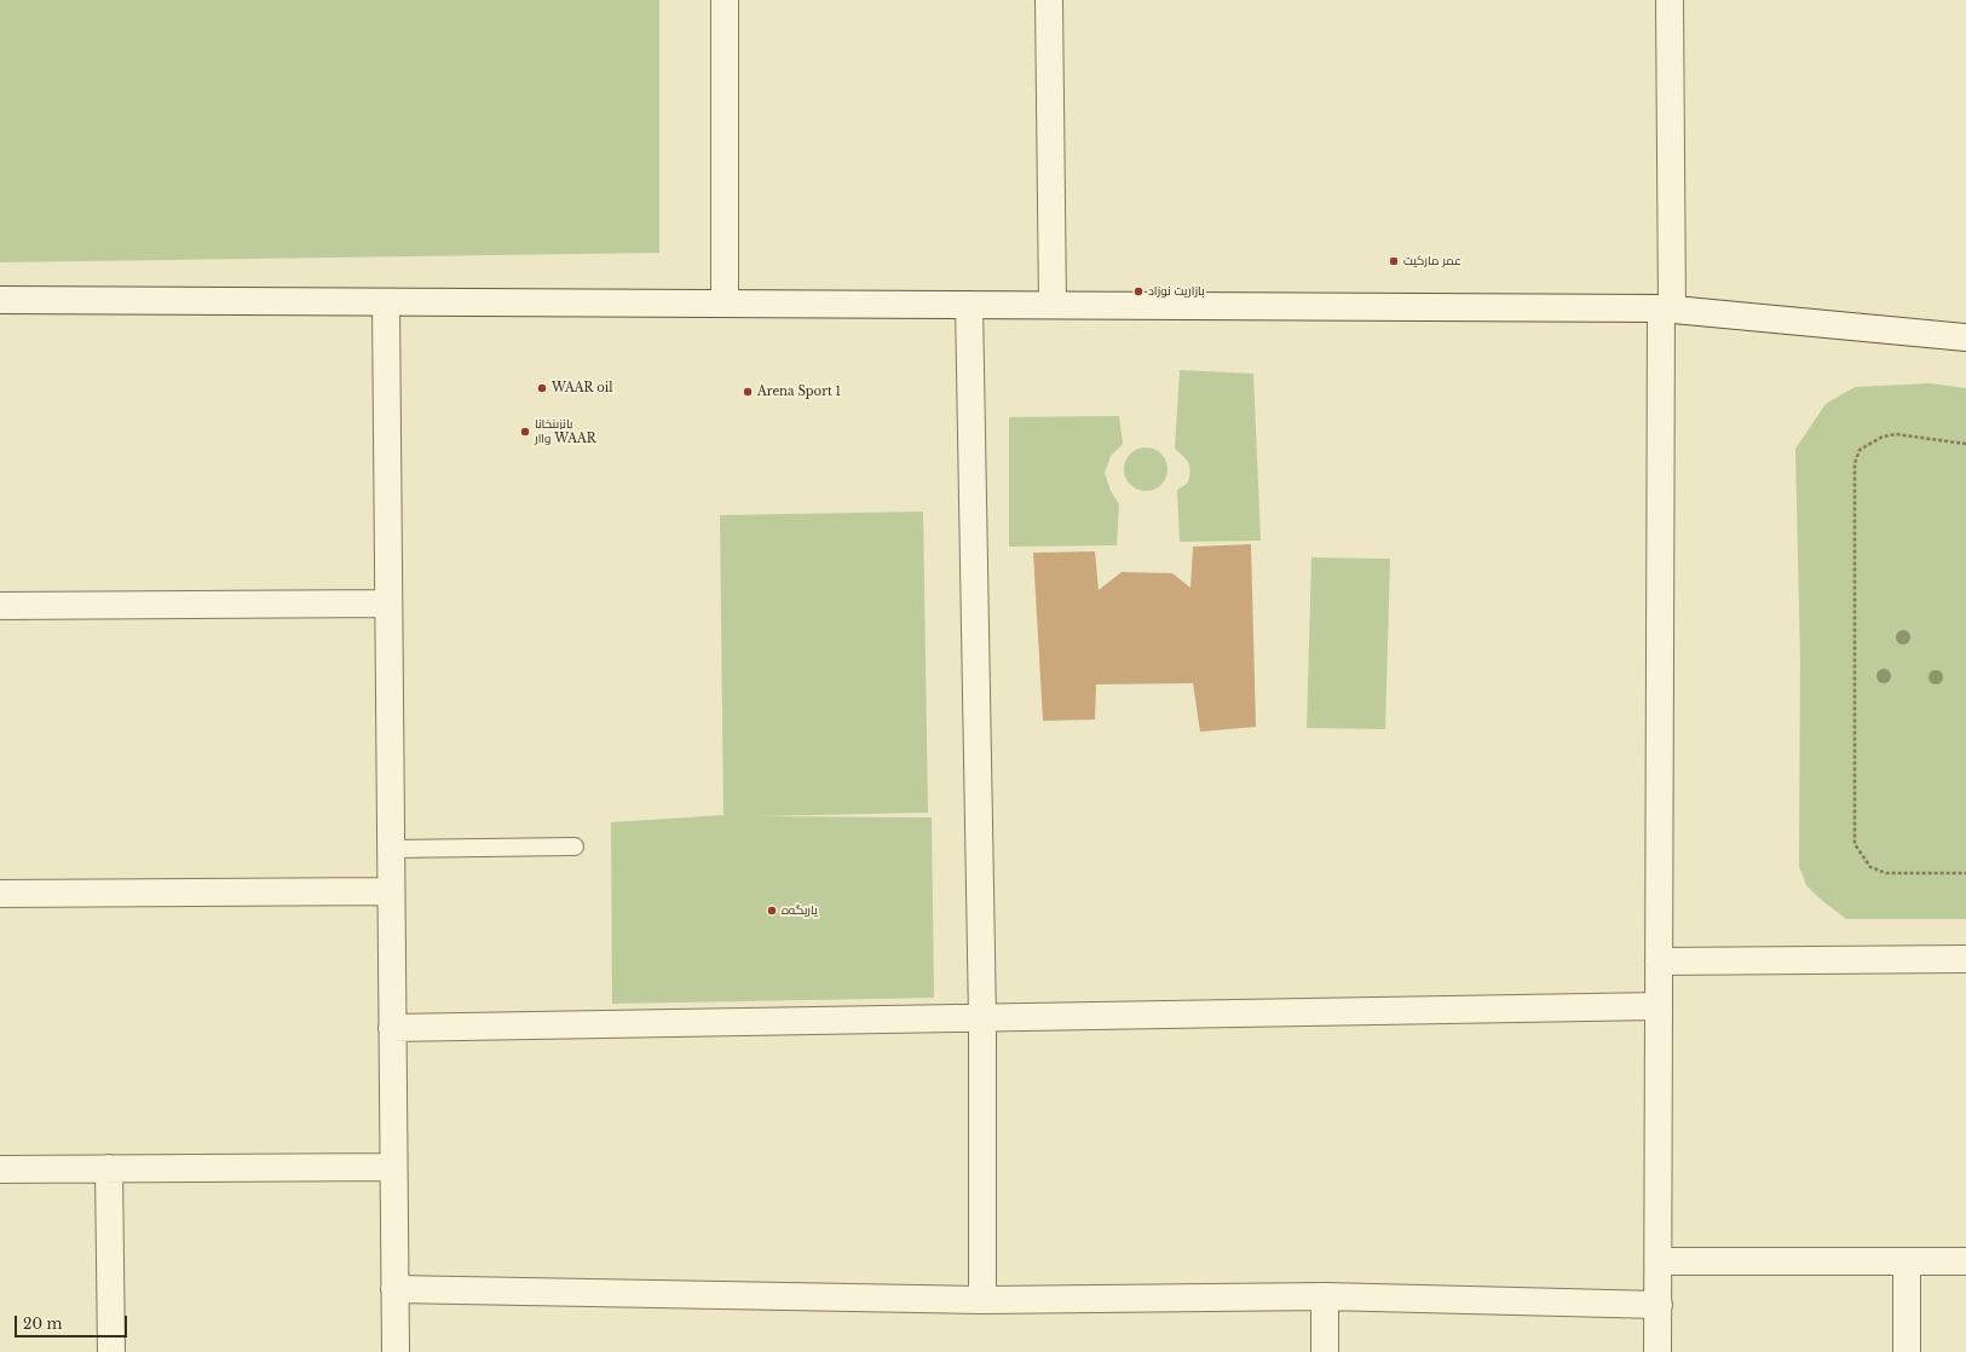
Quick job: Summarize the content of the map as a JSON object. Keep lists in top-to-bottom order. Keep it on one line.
{"places":["عمر ماركيت","بازاريت نوزاد","WAAR oil","Arena Sport 1","پانزینخانا واار WAAR","یاریگه‌ه"],"scale_bar":"20 m"}
